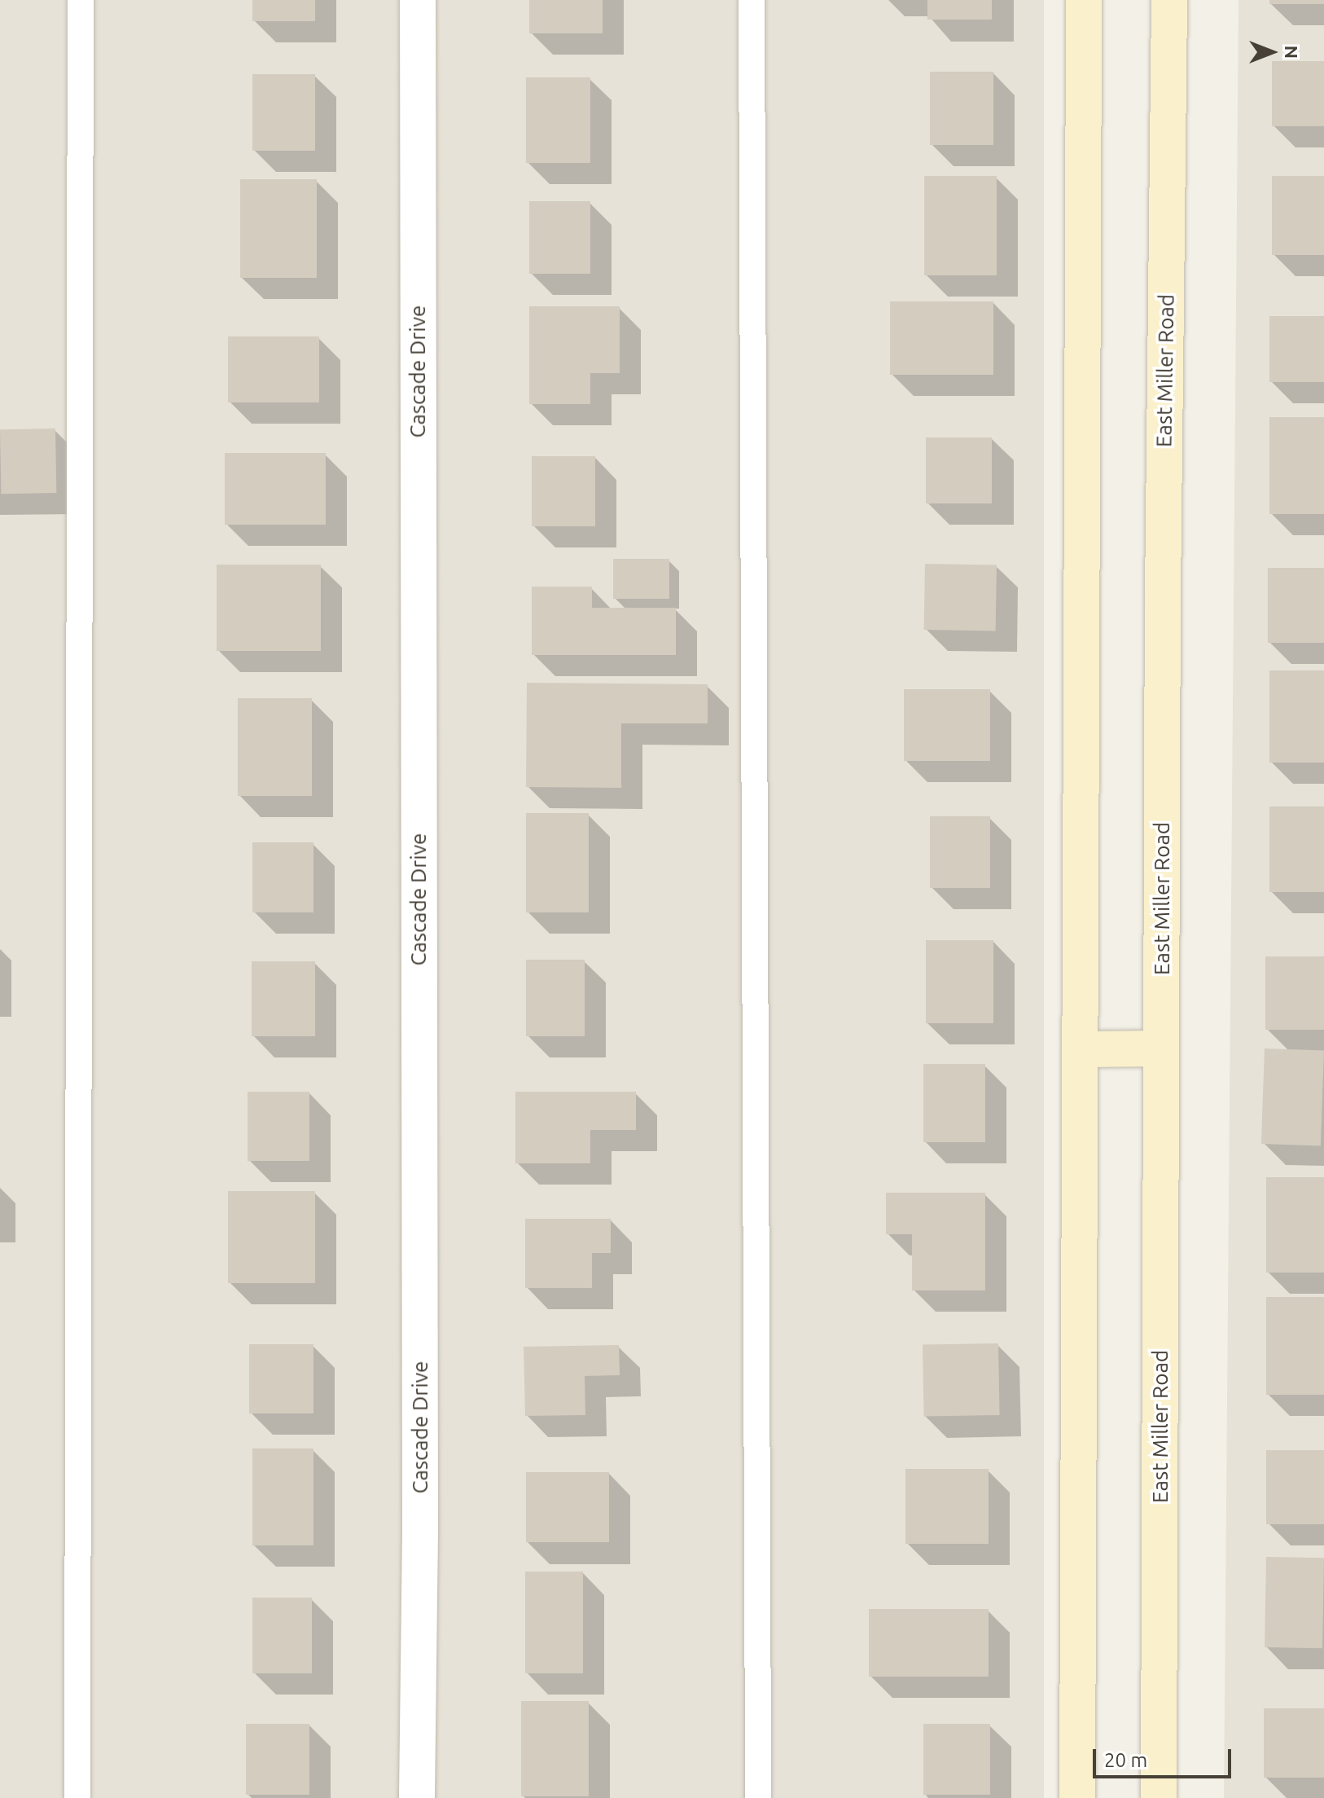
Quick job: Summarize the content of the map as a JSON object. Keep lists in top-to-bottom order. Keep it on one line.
{"streets":{"main road":["East Miller Road"],"street":["Cascade Drive"]},"scale_bar":"20 m","north":"right"}
